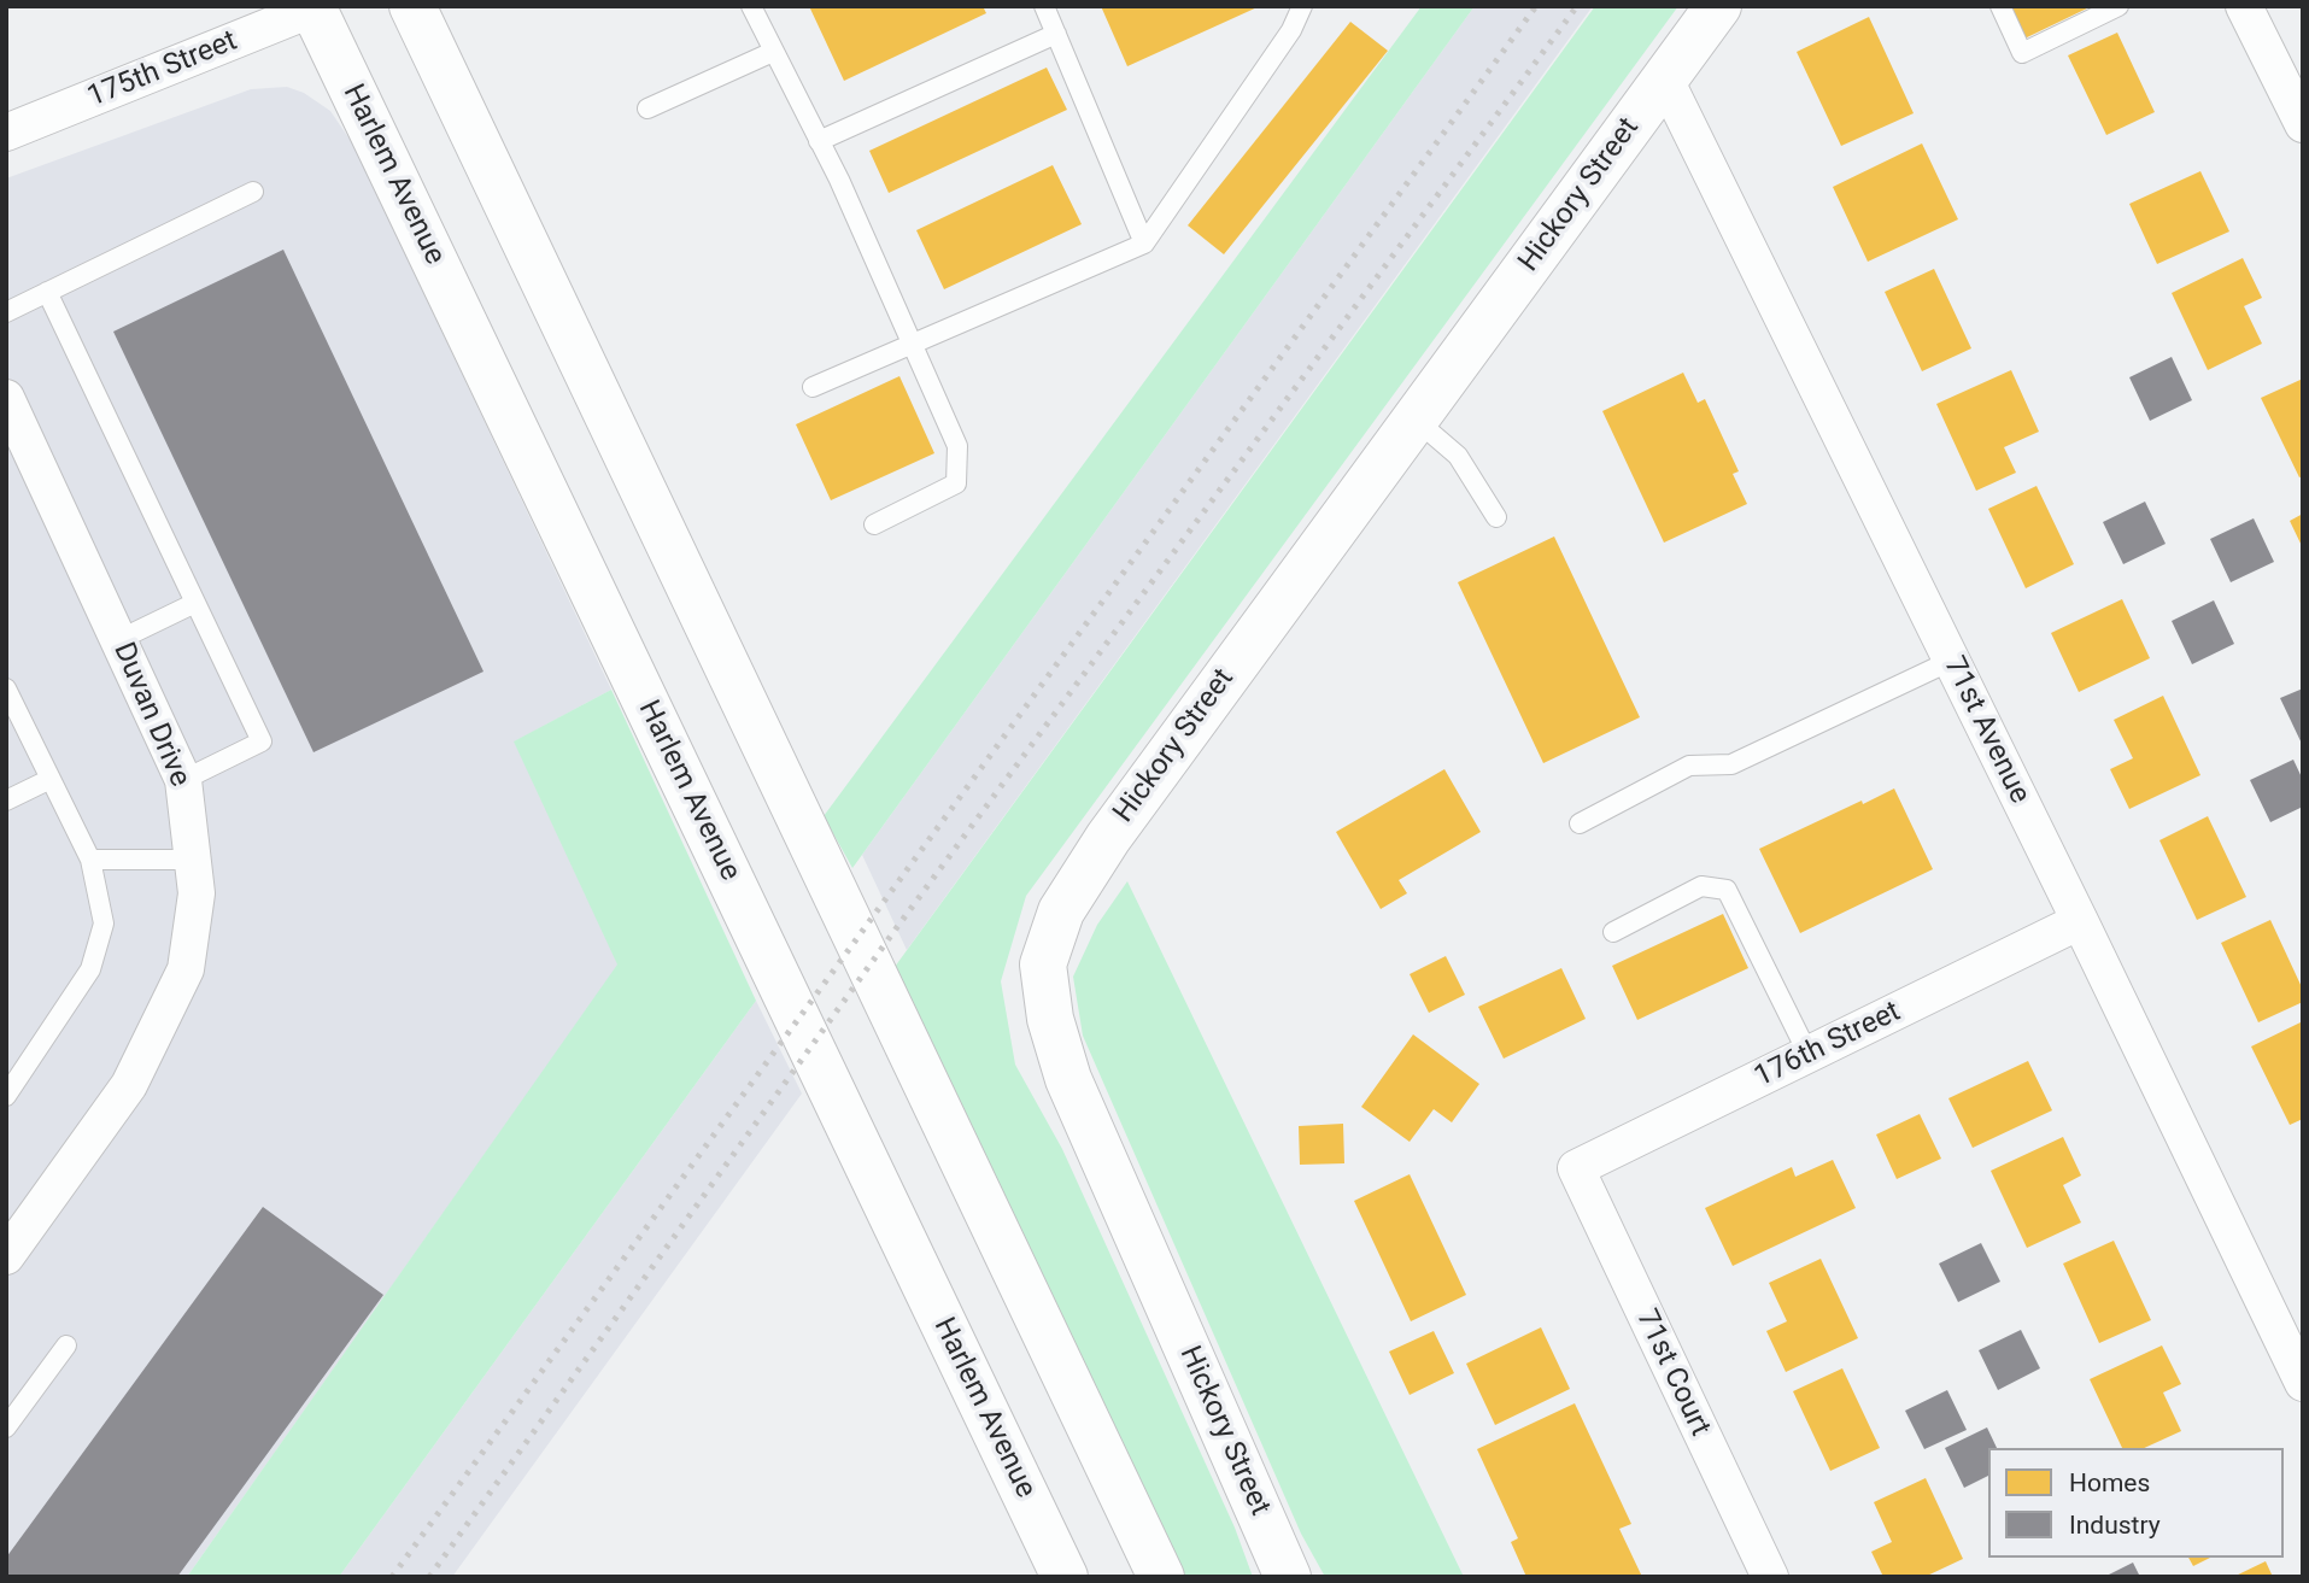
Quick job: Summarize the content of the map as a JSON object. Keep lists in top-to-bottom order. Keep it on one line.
{"streets":{"main road":["Harlem Avenue","Hickory Street"],"street":["175th Street","Duvan Drive","71st Avenue","176th Street","71st Court"]},"crossings":[["175th Street","Harlem Avenue"],["Hickory Street","71st Avenue"],["71st Avenue","176th Street"],["176th Street","71st Court"]],"legend":["Homes","Industry"]}
